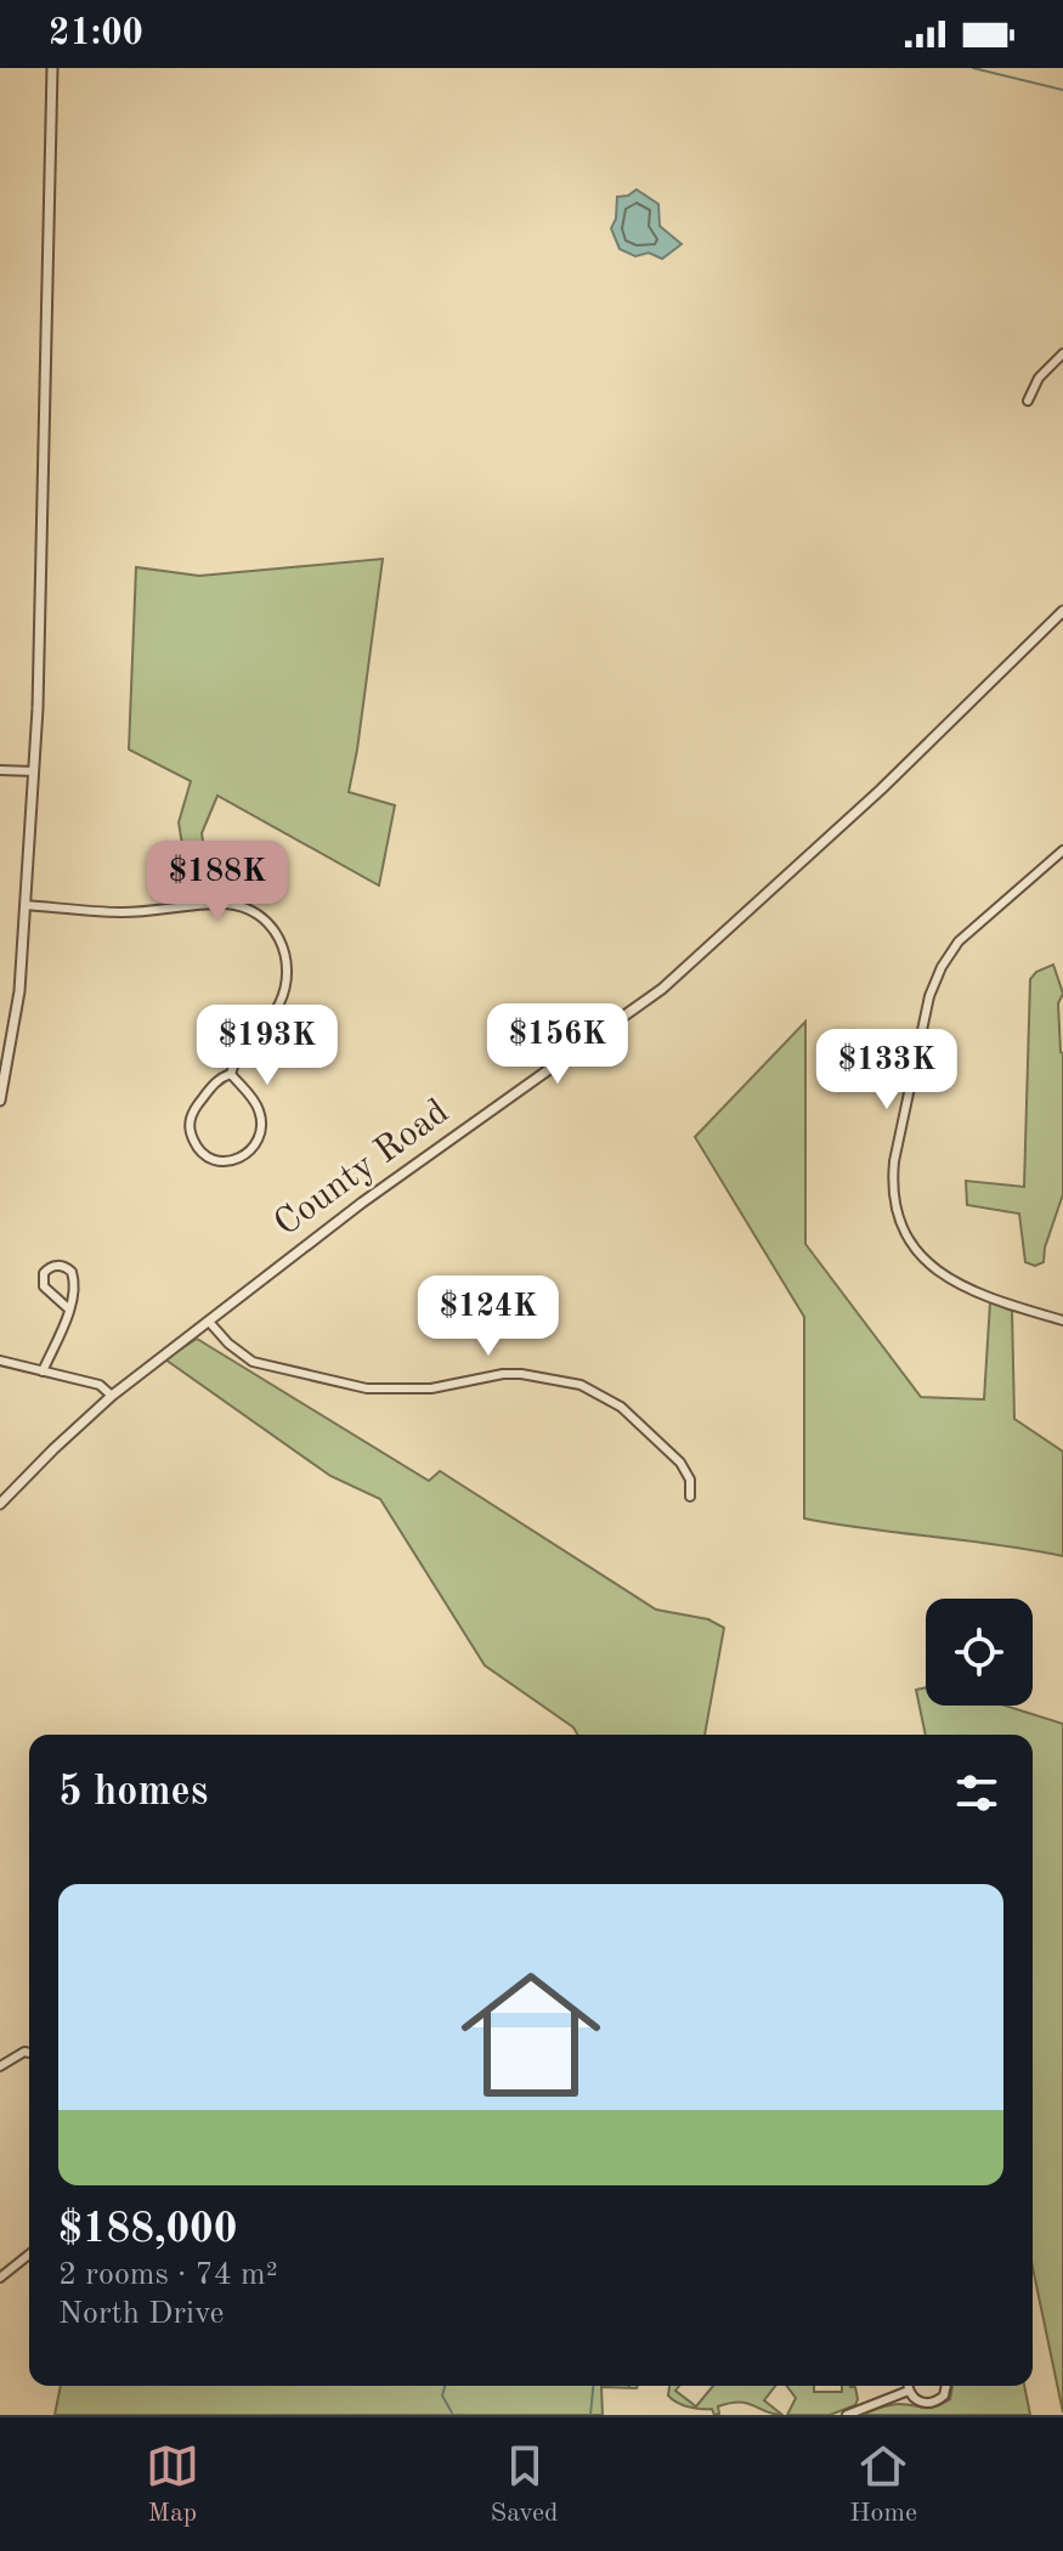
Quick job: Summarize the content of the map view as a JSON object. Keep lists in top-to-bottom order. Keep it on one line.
{"streets":{"street":["County Road"]},"page":{"status":"21:00","price":["$188K","$156K","$193K","$133K","$124K"],"heading":"5 homes","list":[{"name":"$188,000","note":"2 rooms · 74 m² · North Drive"}],"tabs":["Map","Saved","Home"]}}
